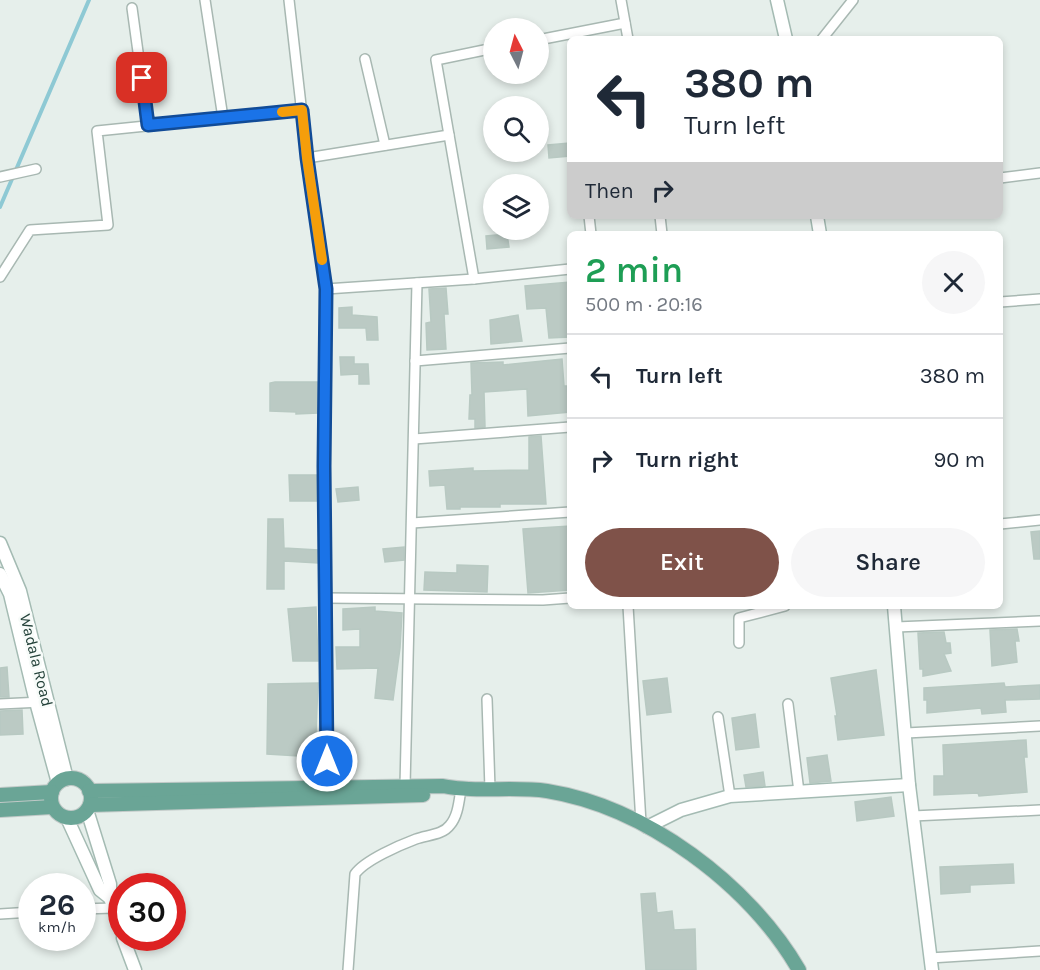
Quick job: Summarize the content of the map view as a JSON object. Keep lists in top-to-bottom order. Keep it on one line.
{"streets":{"street":["Wadala Road"]},"north":"top","page":{"turn":["380 m","Turn left"],"then":"Then","heading":["2 min","500 m · 20:16"],"list":[{"name":"Turn left","value":"380 m"},{"name":"Turn right","value":"90 m"}],"buttons":["Exit","Share"],"speed":"26 km/h","limit":"30"}}
